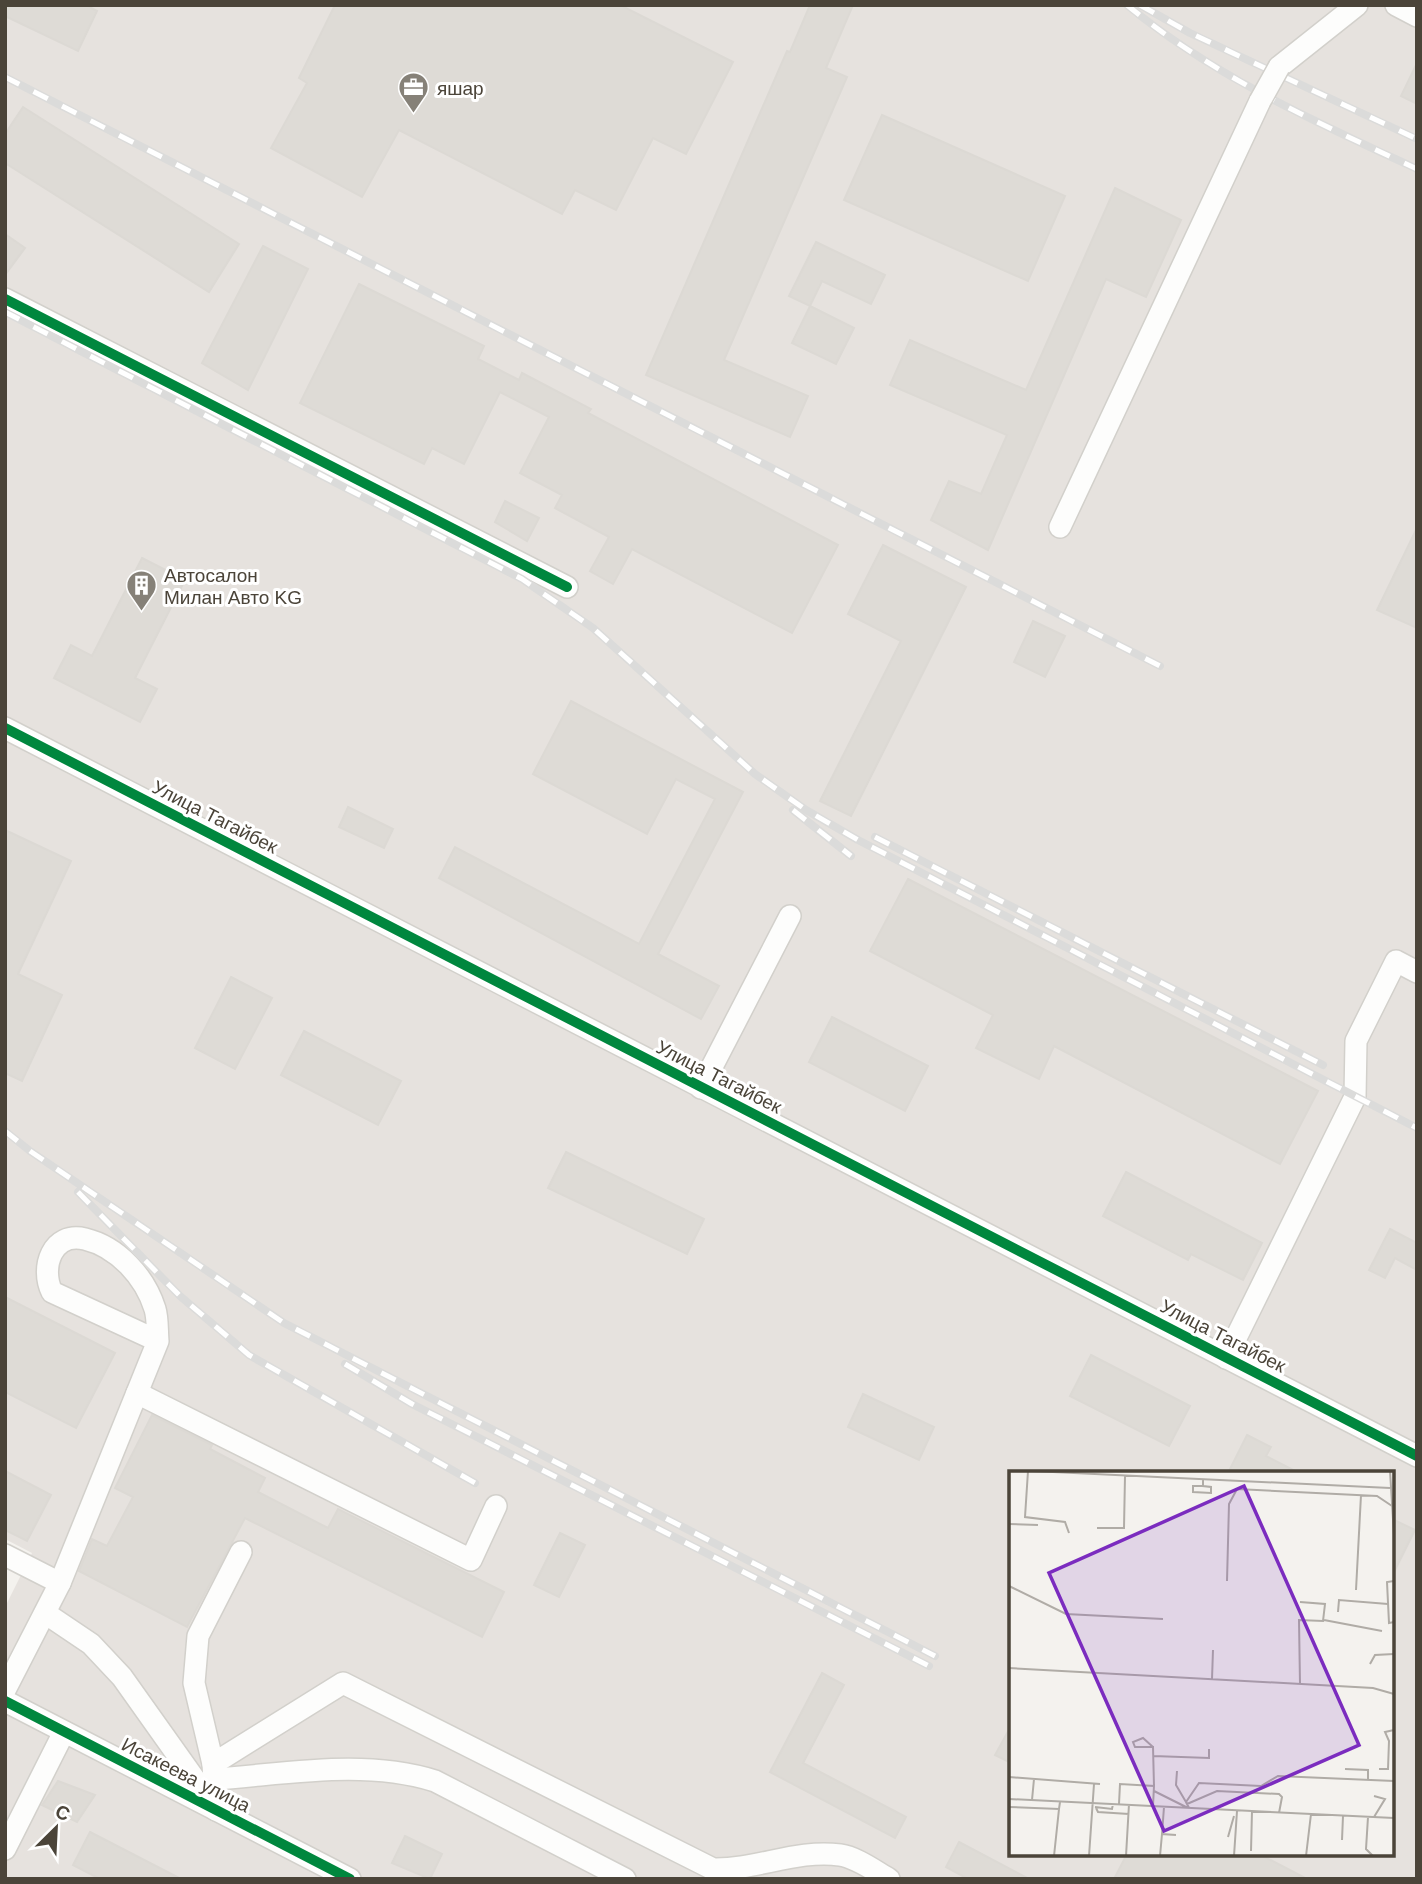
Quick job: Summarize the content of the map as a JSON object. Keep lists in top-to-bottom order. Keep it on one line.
{"streets":{"street":["Улица Тагайбек","Исакеева улица"]},"places":{"office":["яшар"],"building":["Автосалон Милан Авто KG"]},"north":"top right"}
